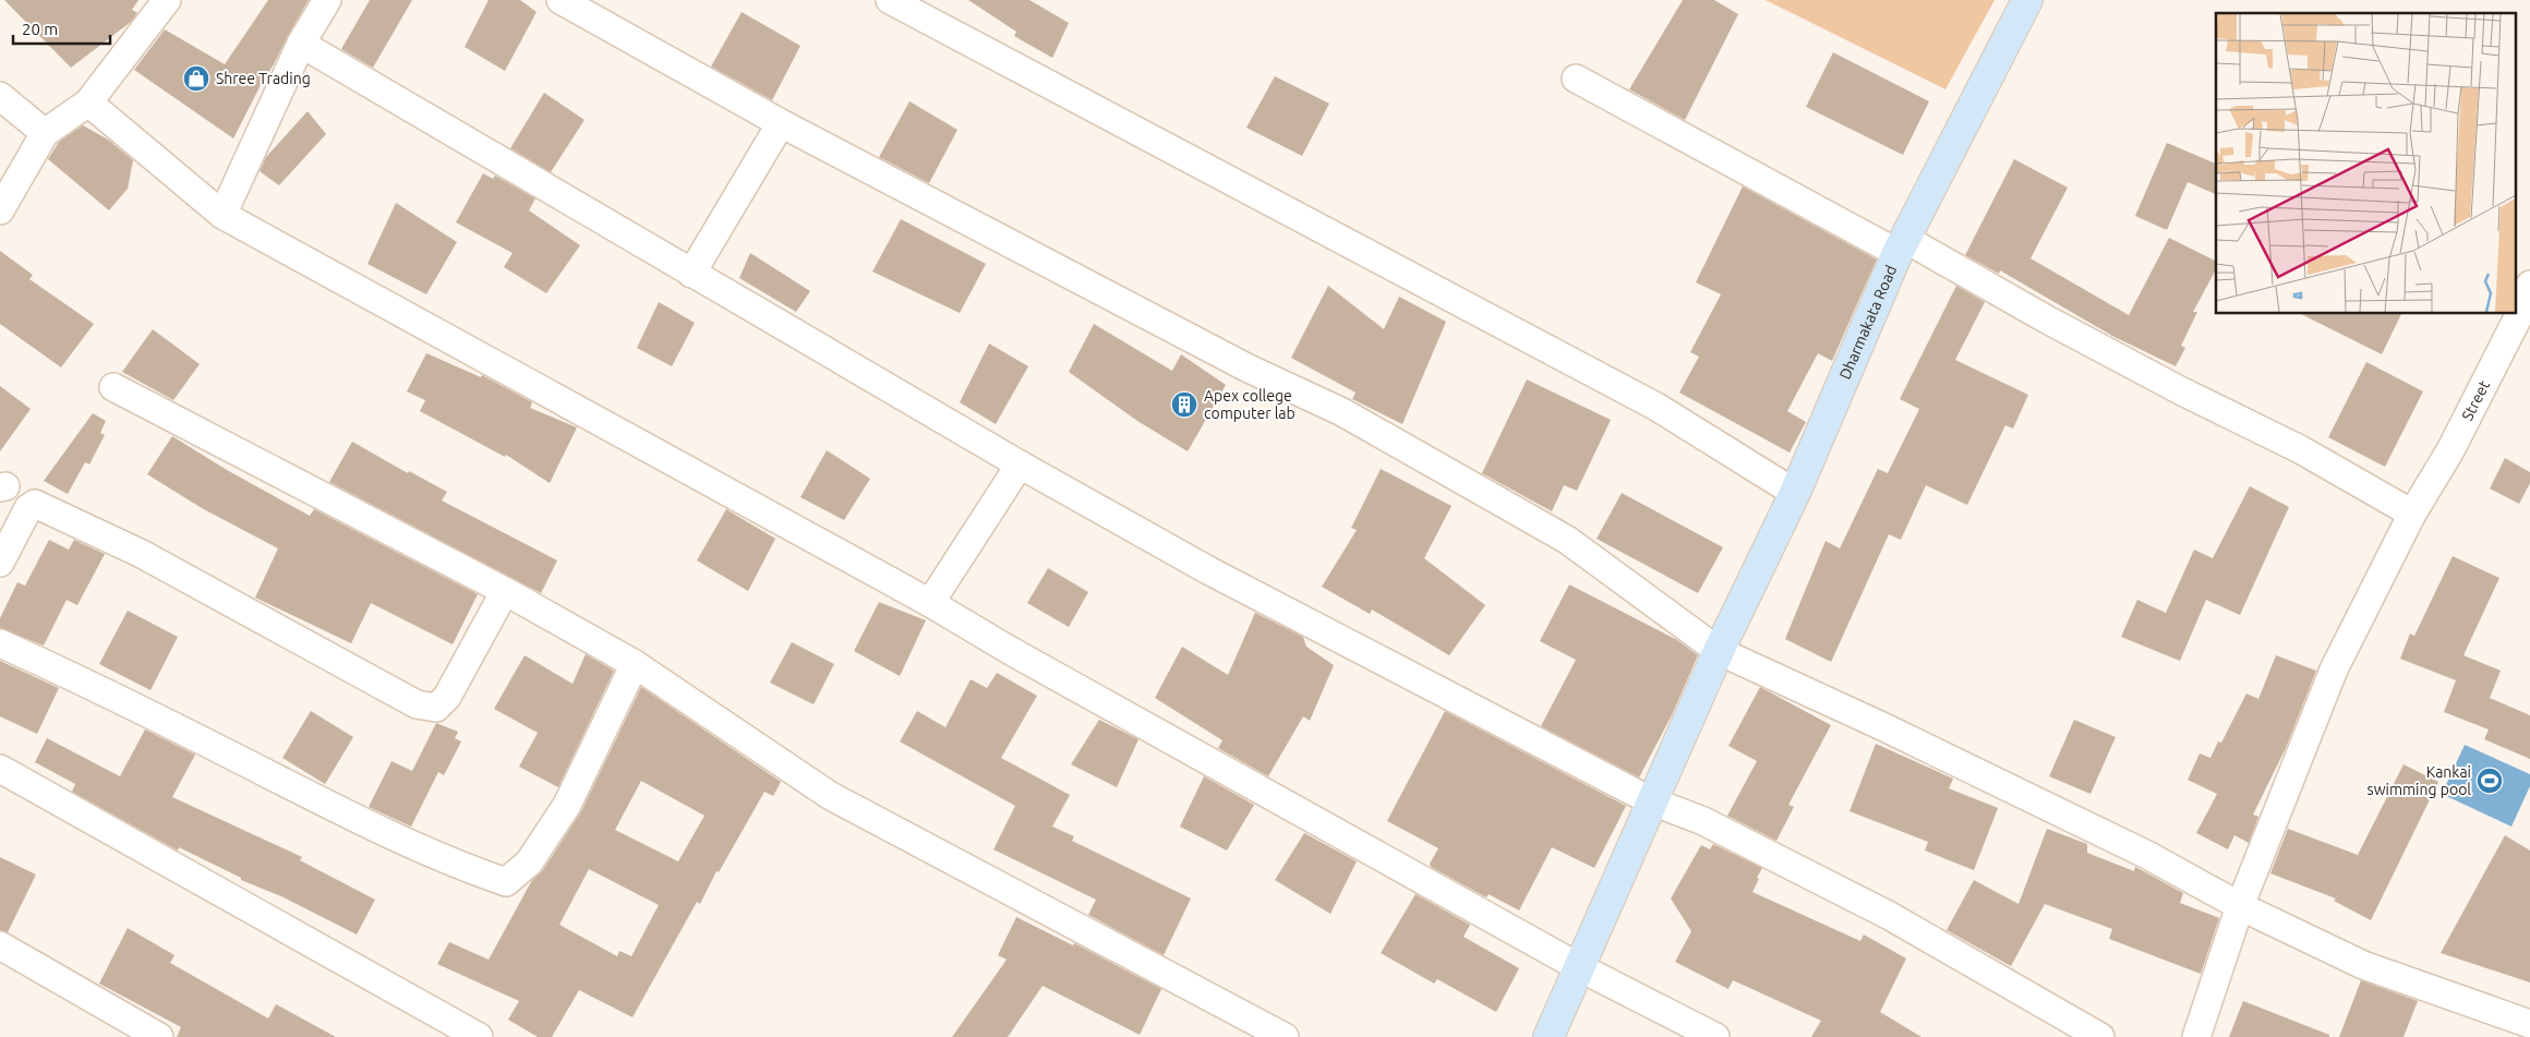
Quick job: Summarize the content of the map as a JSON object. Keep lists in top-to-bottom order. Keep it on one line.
{"streets":{"street":["Dharmakata Road","Street"]},"places":{"shop":["Shree Trading"],"building":["Apex college computer lab"],"sports":["Kankai swimming pool"]},"scale_bar":"20 m"}
